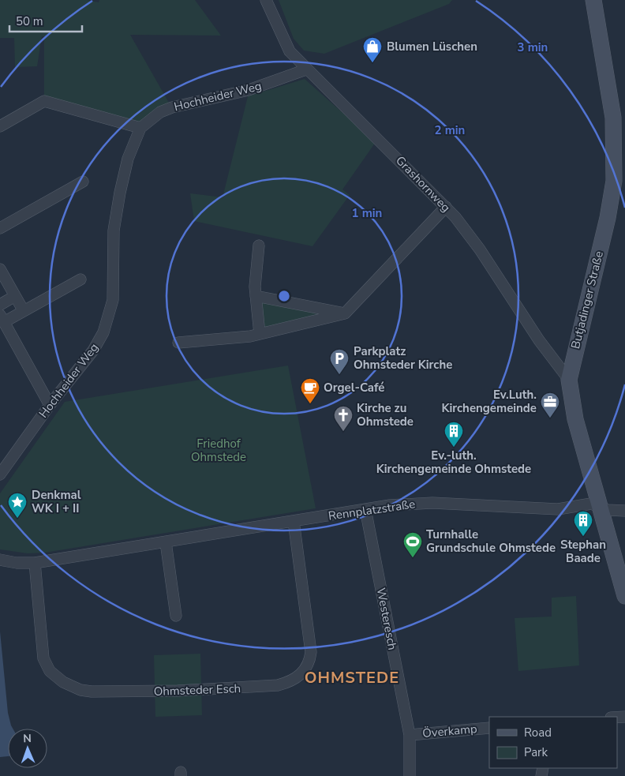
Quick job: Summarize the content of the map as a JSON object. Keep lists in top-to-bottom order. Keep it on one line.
{"streets":{"street":["Hochheider Weg","Grashornweg","Butjadinger Straße","Rennplatzstraße","Westeresch","Ohmsteder Esch","Överkamp"]},"crossings":[["Hochheider Weg","Grashornweg"],["Grashornweg","Butjadinger Straße"],["Butjadinger Straße","Rennplatzstraße"],["Rennplatzstraße","Westeresch"],["Rennplatzstraße","Ohmsteder Esch"],["Westeresch","Överkamp"]],"districts":["OHMSTEDE"],"parks":["Friedhof Ohmstede"],"places":{"shop":["Blumen Lüschen"],"parking":["Parkplatz Ohmsteder Kirche"],"cafe":["Orgel-Café"],"office":["Ev.Luth. Kirchengemeinde"],"church":["Kirche zu Ohmstede"],"building":["Ev.-luth. Kirchengemeinde Ohmstede","Stephan Baade"],"place":["Denkmal WK I + II"],"sports":["Turnhalle Grundschule Ohmstede"]},"legend":["Road","Park"],"scale_bar":"50 m","north":"top","rings":["3 min","2 min","1 min"]}
